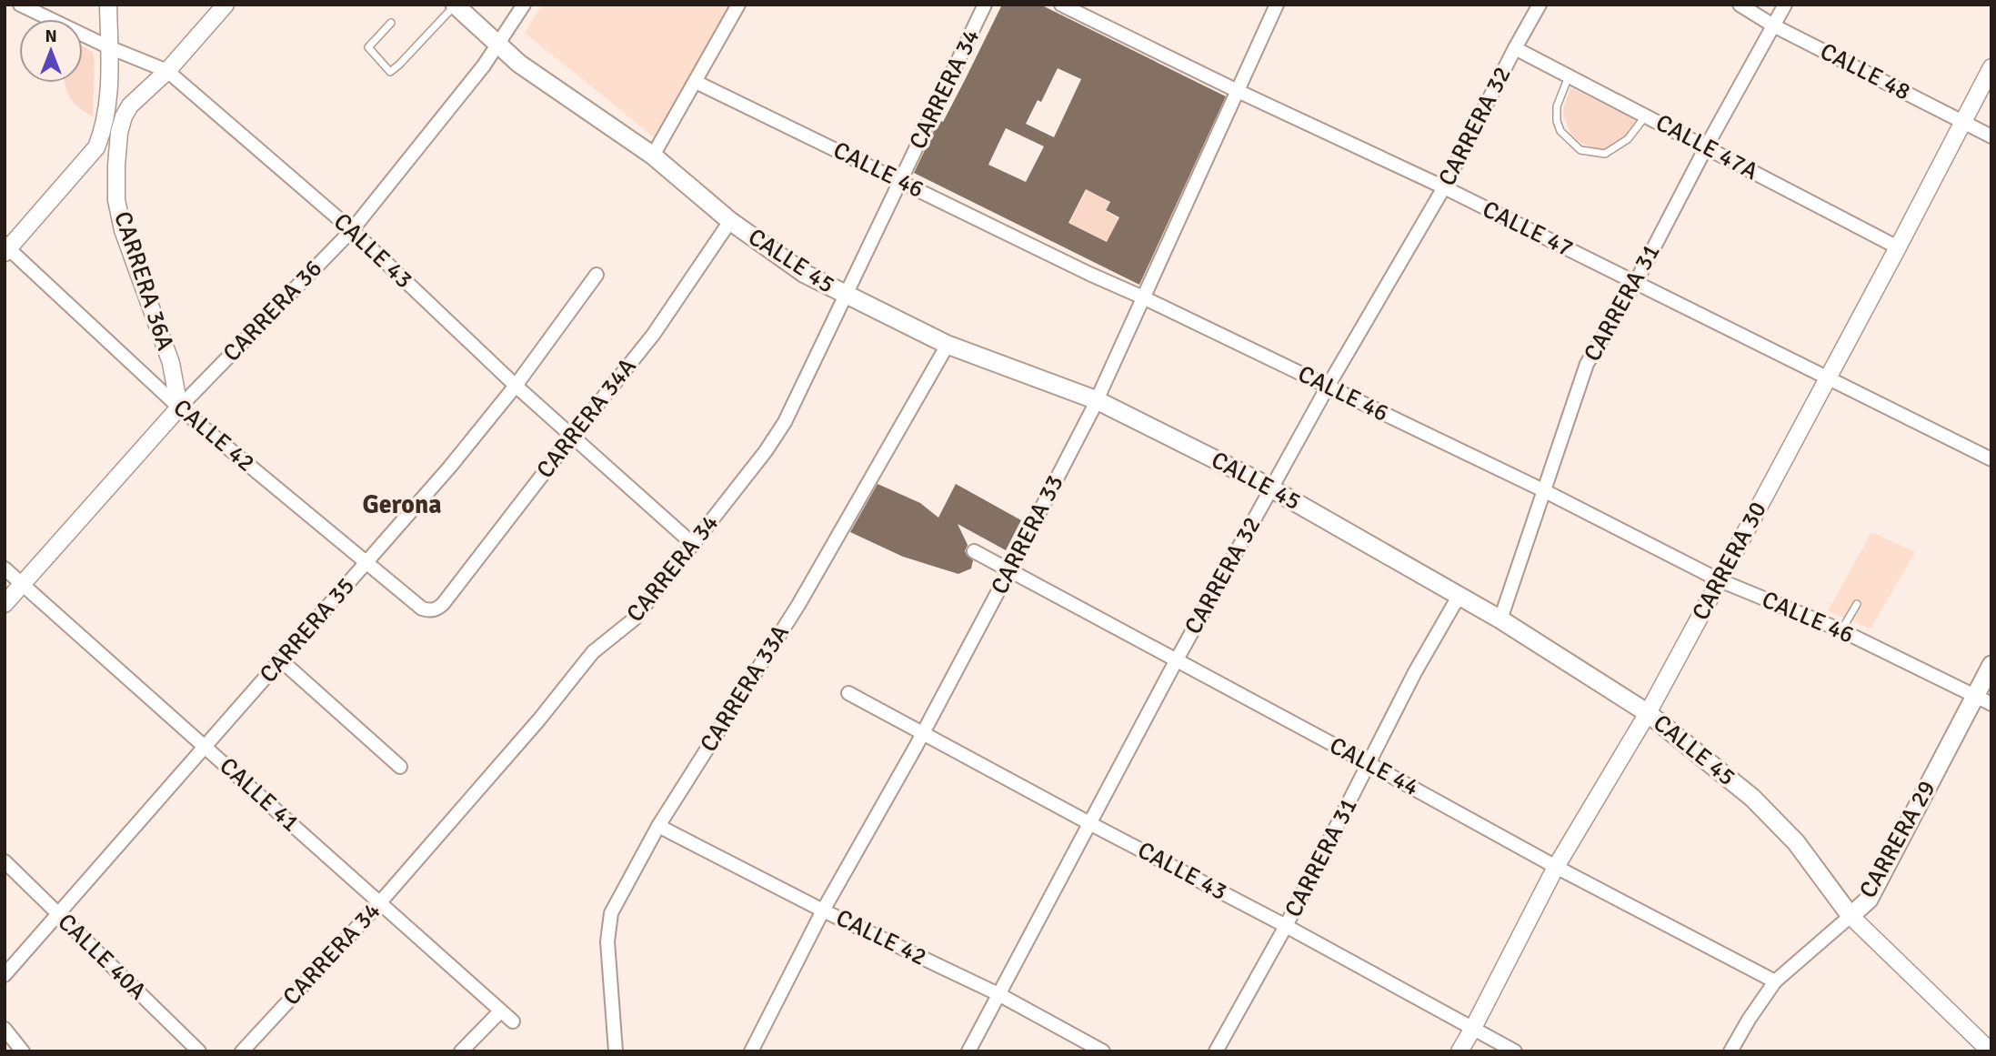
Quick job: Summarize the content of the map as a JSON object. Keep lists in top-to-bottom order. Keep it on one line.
{"streets":{"main road":["CALLE 45","CARRERA 29"],"street":["CALLE 48","CARRERA 34","CARRERA 32","CALLE 47A","CALLE 46","CALLE 47","CALLE 43","CARRERA 36A","CARRERA 31","CARRERA 36","CARRERA 34A","CALLE 42","CARRERA 33","CARRERA 30","CARRERA 35","CARRERA 33A","CALLE 44","CALLE 41","CALLE 40A"]},"crossings":[["CALLE 48","CARRERA 31"],["CALLE 48","CARRERA 30"],["CARRERA 34","CALLE 46"],["CARRERA 34","CALLE 43"],["CARRERA 34","CALLE 45"],["CARRERA 34","CALLE 41"],["CARRERA 32","CALLE 47A"],["CARRERA 32","CALLE 46"],["CARRERA 32","CALLE 47"],["CARRERA 32","CALLE 43"],["CARRERA 32","CALLE 45"],["CARRERA 32","CALLE 42"],["CARRERA 32","CALLE 44"],["CALLE 47A","CARRERA 31"],["CALLE 47A","CARRERA 30"],["CALLE 46","CARRERA 31"],["CALLE 46","CARRERA 33"],["CALLE 46","CARRERA 30"],["CALLE 46","CARRERA 29"],["CALLE 47","CARRERA 31"],["CALLE 47","CARRERA 33"],["CALLE 47","CARRERA 30"],["CALLE 43","CARRERA 36A"],["CALLE 43","CARRERA 31"],["CALLE 43","CARRERA 36"],["CALLE 43","CARRERA 34A"],["CALLE 43","CARRERA 33"],["CALLE 43","CARRERA 30"],["CALLE 43","CARRERA 35"],["CALLE 45","CARRERA 31"],["CALLE 45","CARRERA 36"],["CALLE 45","CARRERA 34A"],["CALLE 45","CARRERA 33"],["CALLE 45","CARRERA 30"],["CALLE 45","CARRERA 33A"],["CALLE 45","CARRERA 29"],["CARRERA 36A","CARRERA 36"],["CARRERA 36A","CALLE 42"],["CARRERA 31","CALLE 44"],["CARRERA 36","CALLE 42"],["CARRERA 36","CALLE 41"],["CARRERA 34A","CALLE 42"],["CALLE 42","CARRERA 33"],["CALLE 42","CARRERA 35"],["CALLE 42","CARRERA 33A"],["CARRERA 33","CALLE 44"],["CARRERA 30","CALLE 44"],["CARRERA 35","CALLE 41"],["CARRERA 35","CALLE 40A"],["CALLE 44","CARRERA 29"]],"districts":["Gerona"],"north":"top"}
